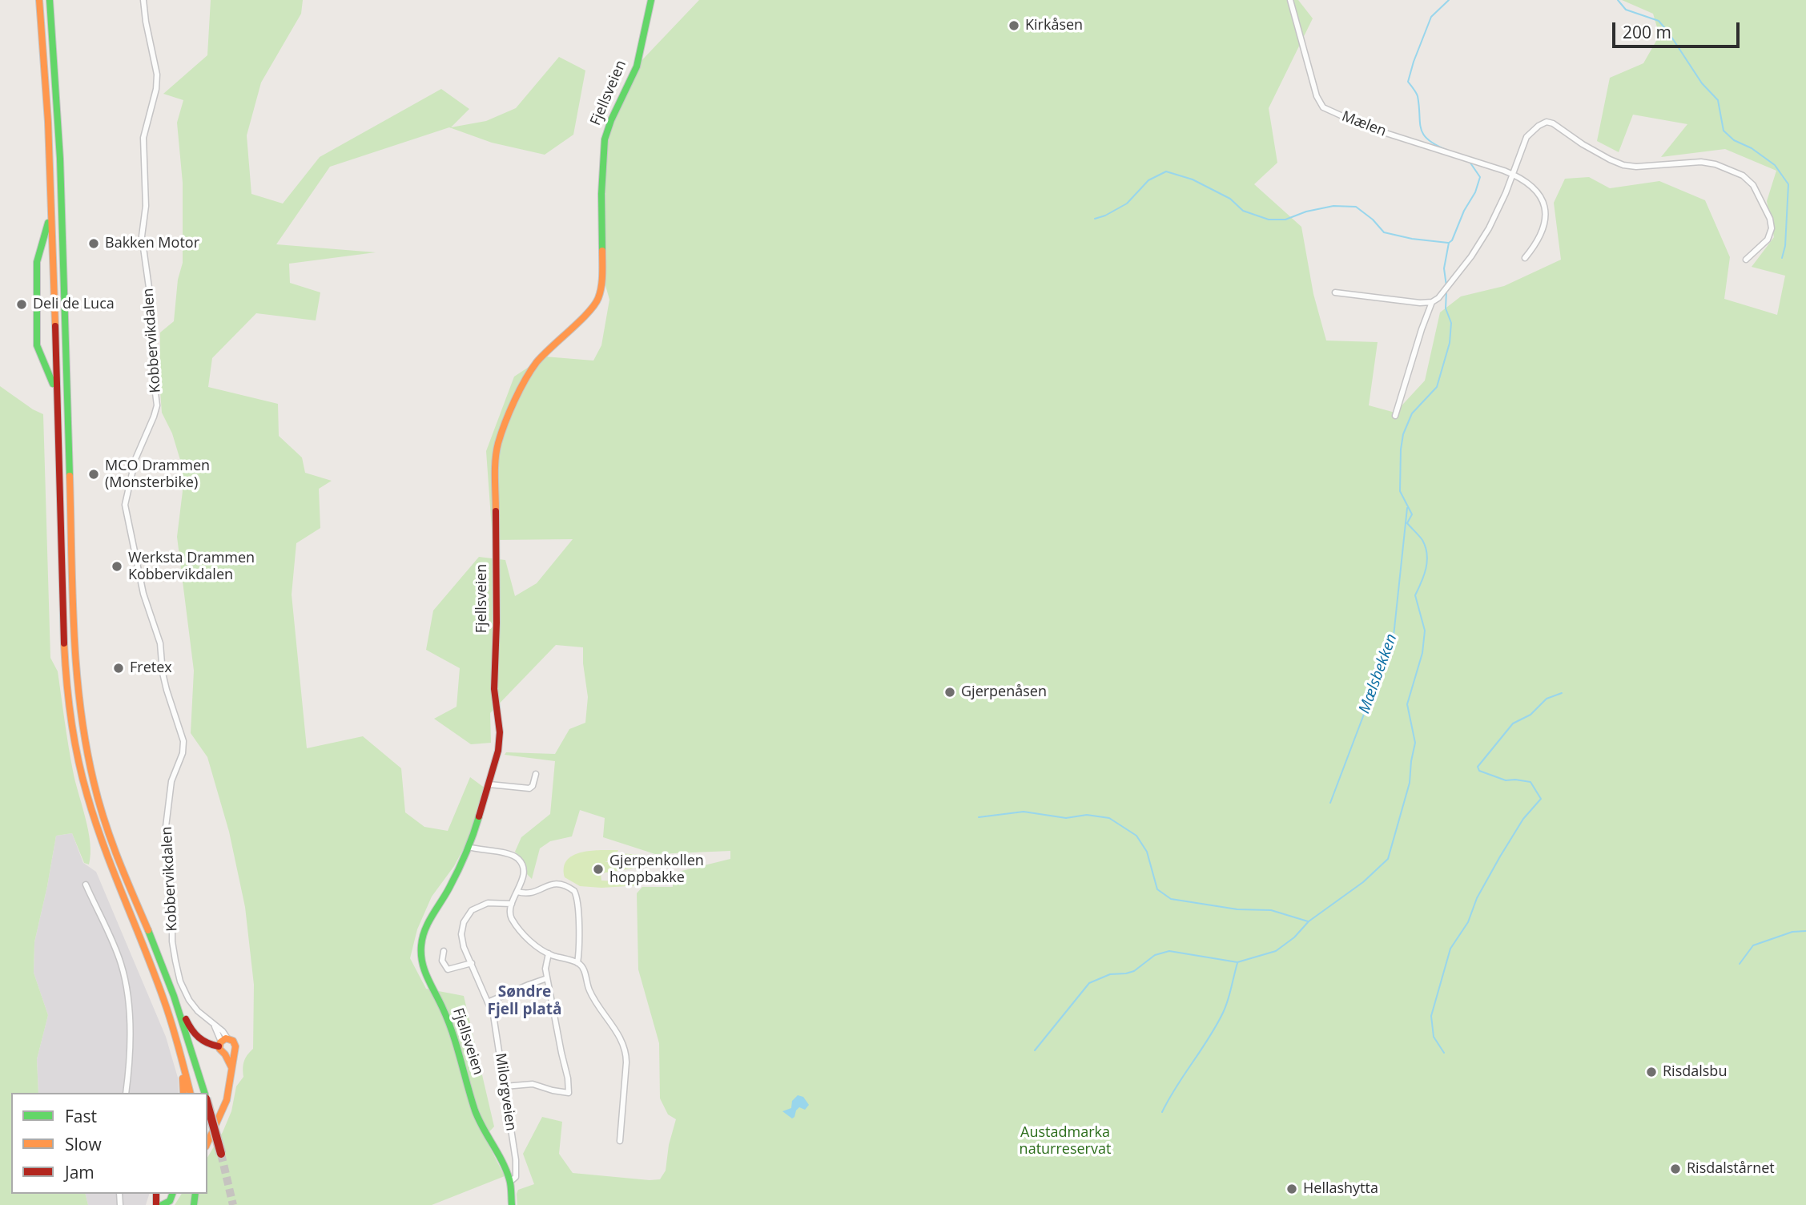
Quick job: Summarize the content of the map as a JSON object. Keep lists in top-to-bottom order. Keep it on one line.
{"streets":{"main road":["Fjellsveien"],"street":["Mælen","Kobbervikdalen","Milorgveien"]},"crossings":[["Fjellsveien","Milorgveien"]],"districts":["Søndre Fjell platå"],"water":["Mælsbekken"],"parks":["Austadmarka naturreservat"],"places":["Kirkåsen","Bakken Motor","Deli de Luca","MCO Drammen (Monsterbike)","Werksta Drammen Kobbervikdalen","Fretex","Gjerpenåsen","Gjerpenkollen hoppbakke","Risdalsbu","Risdalstårnet","Hellashytta"],"legend":["Fast","Slow","Jam"],"scale_bar":"200 m"}
